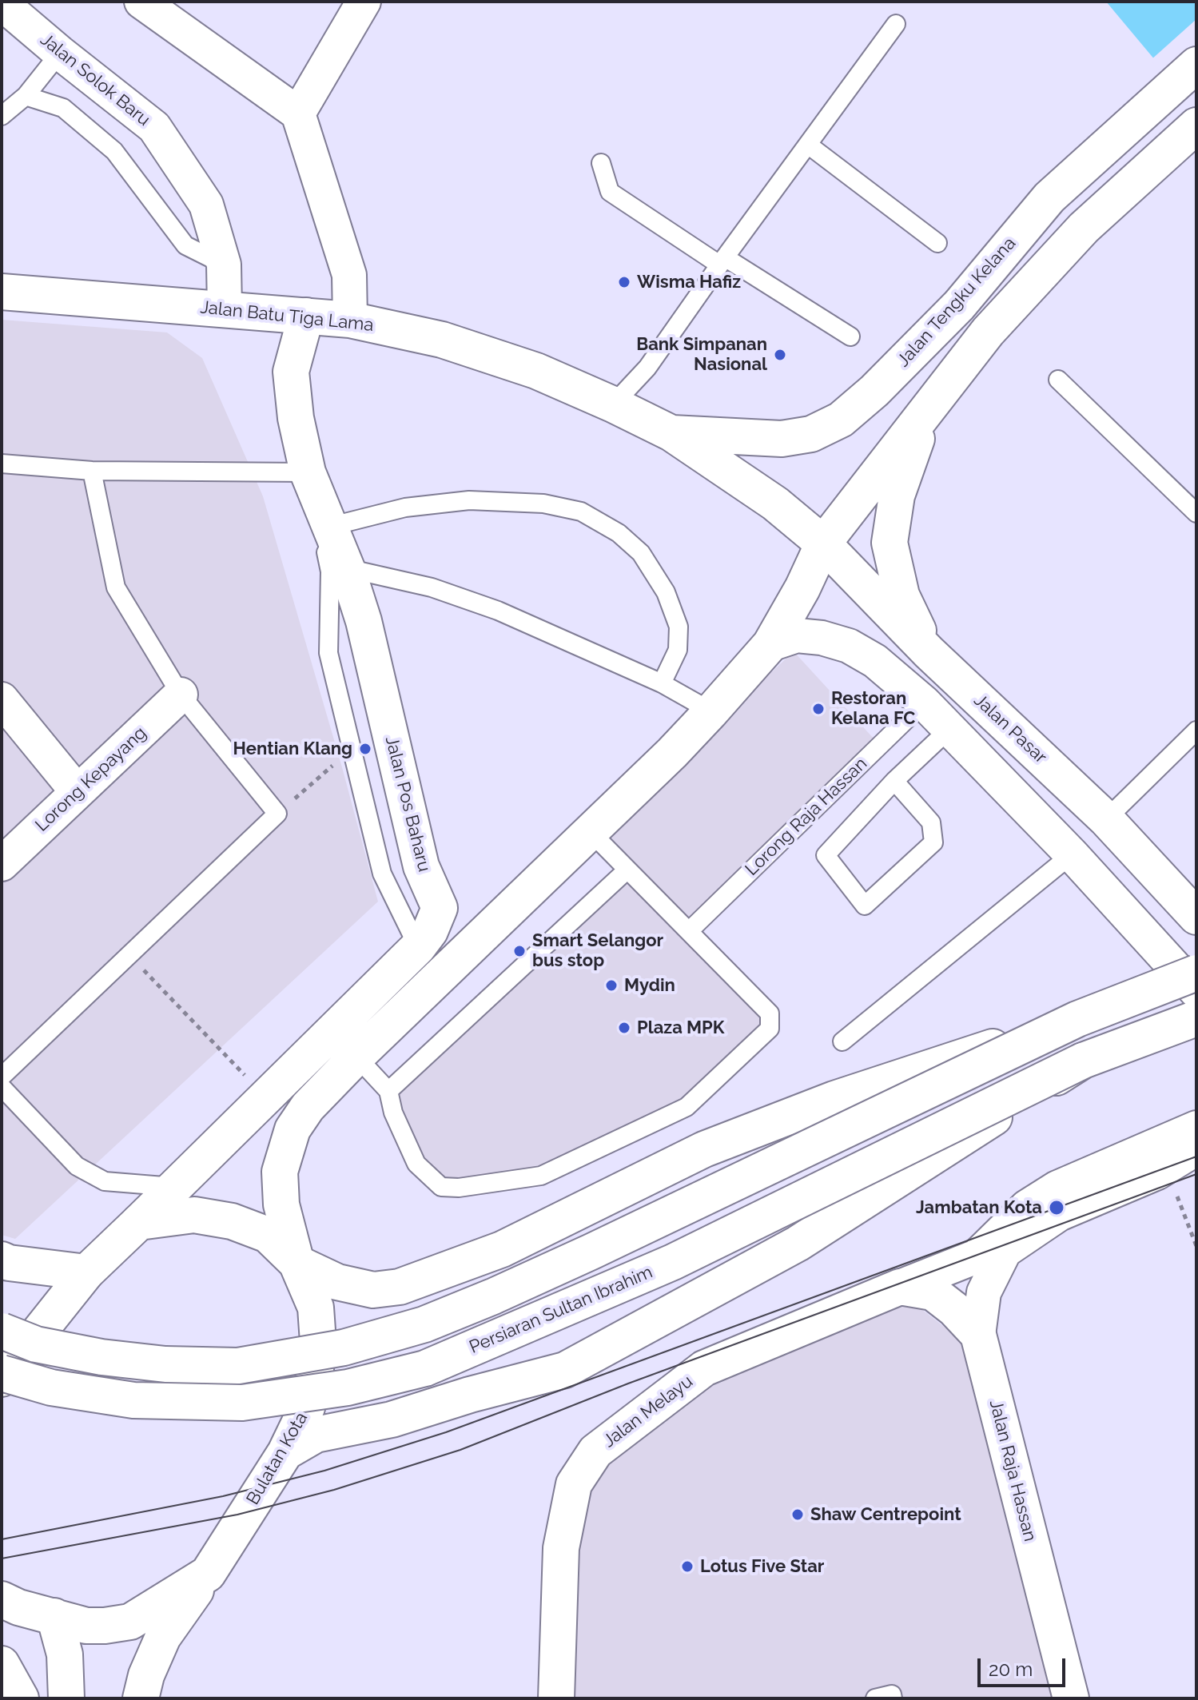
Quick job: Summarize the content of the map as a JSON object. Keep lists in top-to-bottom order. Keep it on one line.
{"streets":{"main road":["Jalan Tengku Kelana","Jalan Batu Tiga Lama","Jalan Pasar","Jalan Pos Baharu","Persiaran Sultan Ibrahim","Jalan Melayu","Bulatan Kota","Jalan Raja Hassan"],"street":["Jalan Solok Baru","Lorong Kepayang"],"lane":["Lorong Raja Hassan"]},"crossings":[["Jalan Solok Baru","Jalan Batu Tiga Lama"],["Jalan Tengku Kelana","Jalan Batu Tiga Lama"],["Jalan Batu Tiga Lama","Jalan Pasar"],["Jalan Batu Tiga Lama","Jalan Pos Baharu"],["Jalan Melayu","Jalan Raja Hassan"]],"places":["Wisma Hafiz","Bank Simpanan Nasional","Restoran Kelana FC","Hentian Klang","Smart Selangor bus stop","Mydin","Plaza MPK","Jambatan Kota","Shaw Centrepoint","Lotus Five Star"],"scale_bar":"20 m"}
